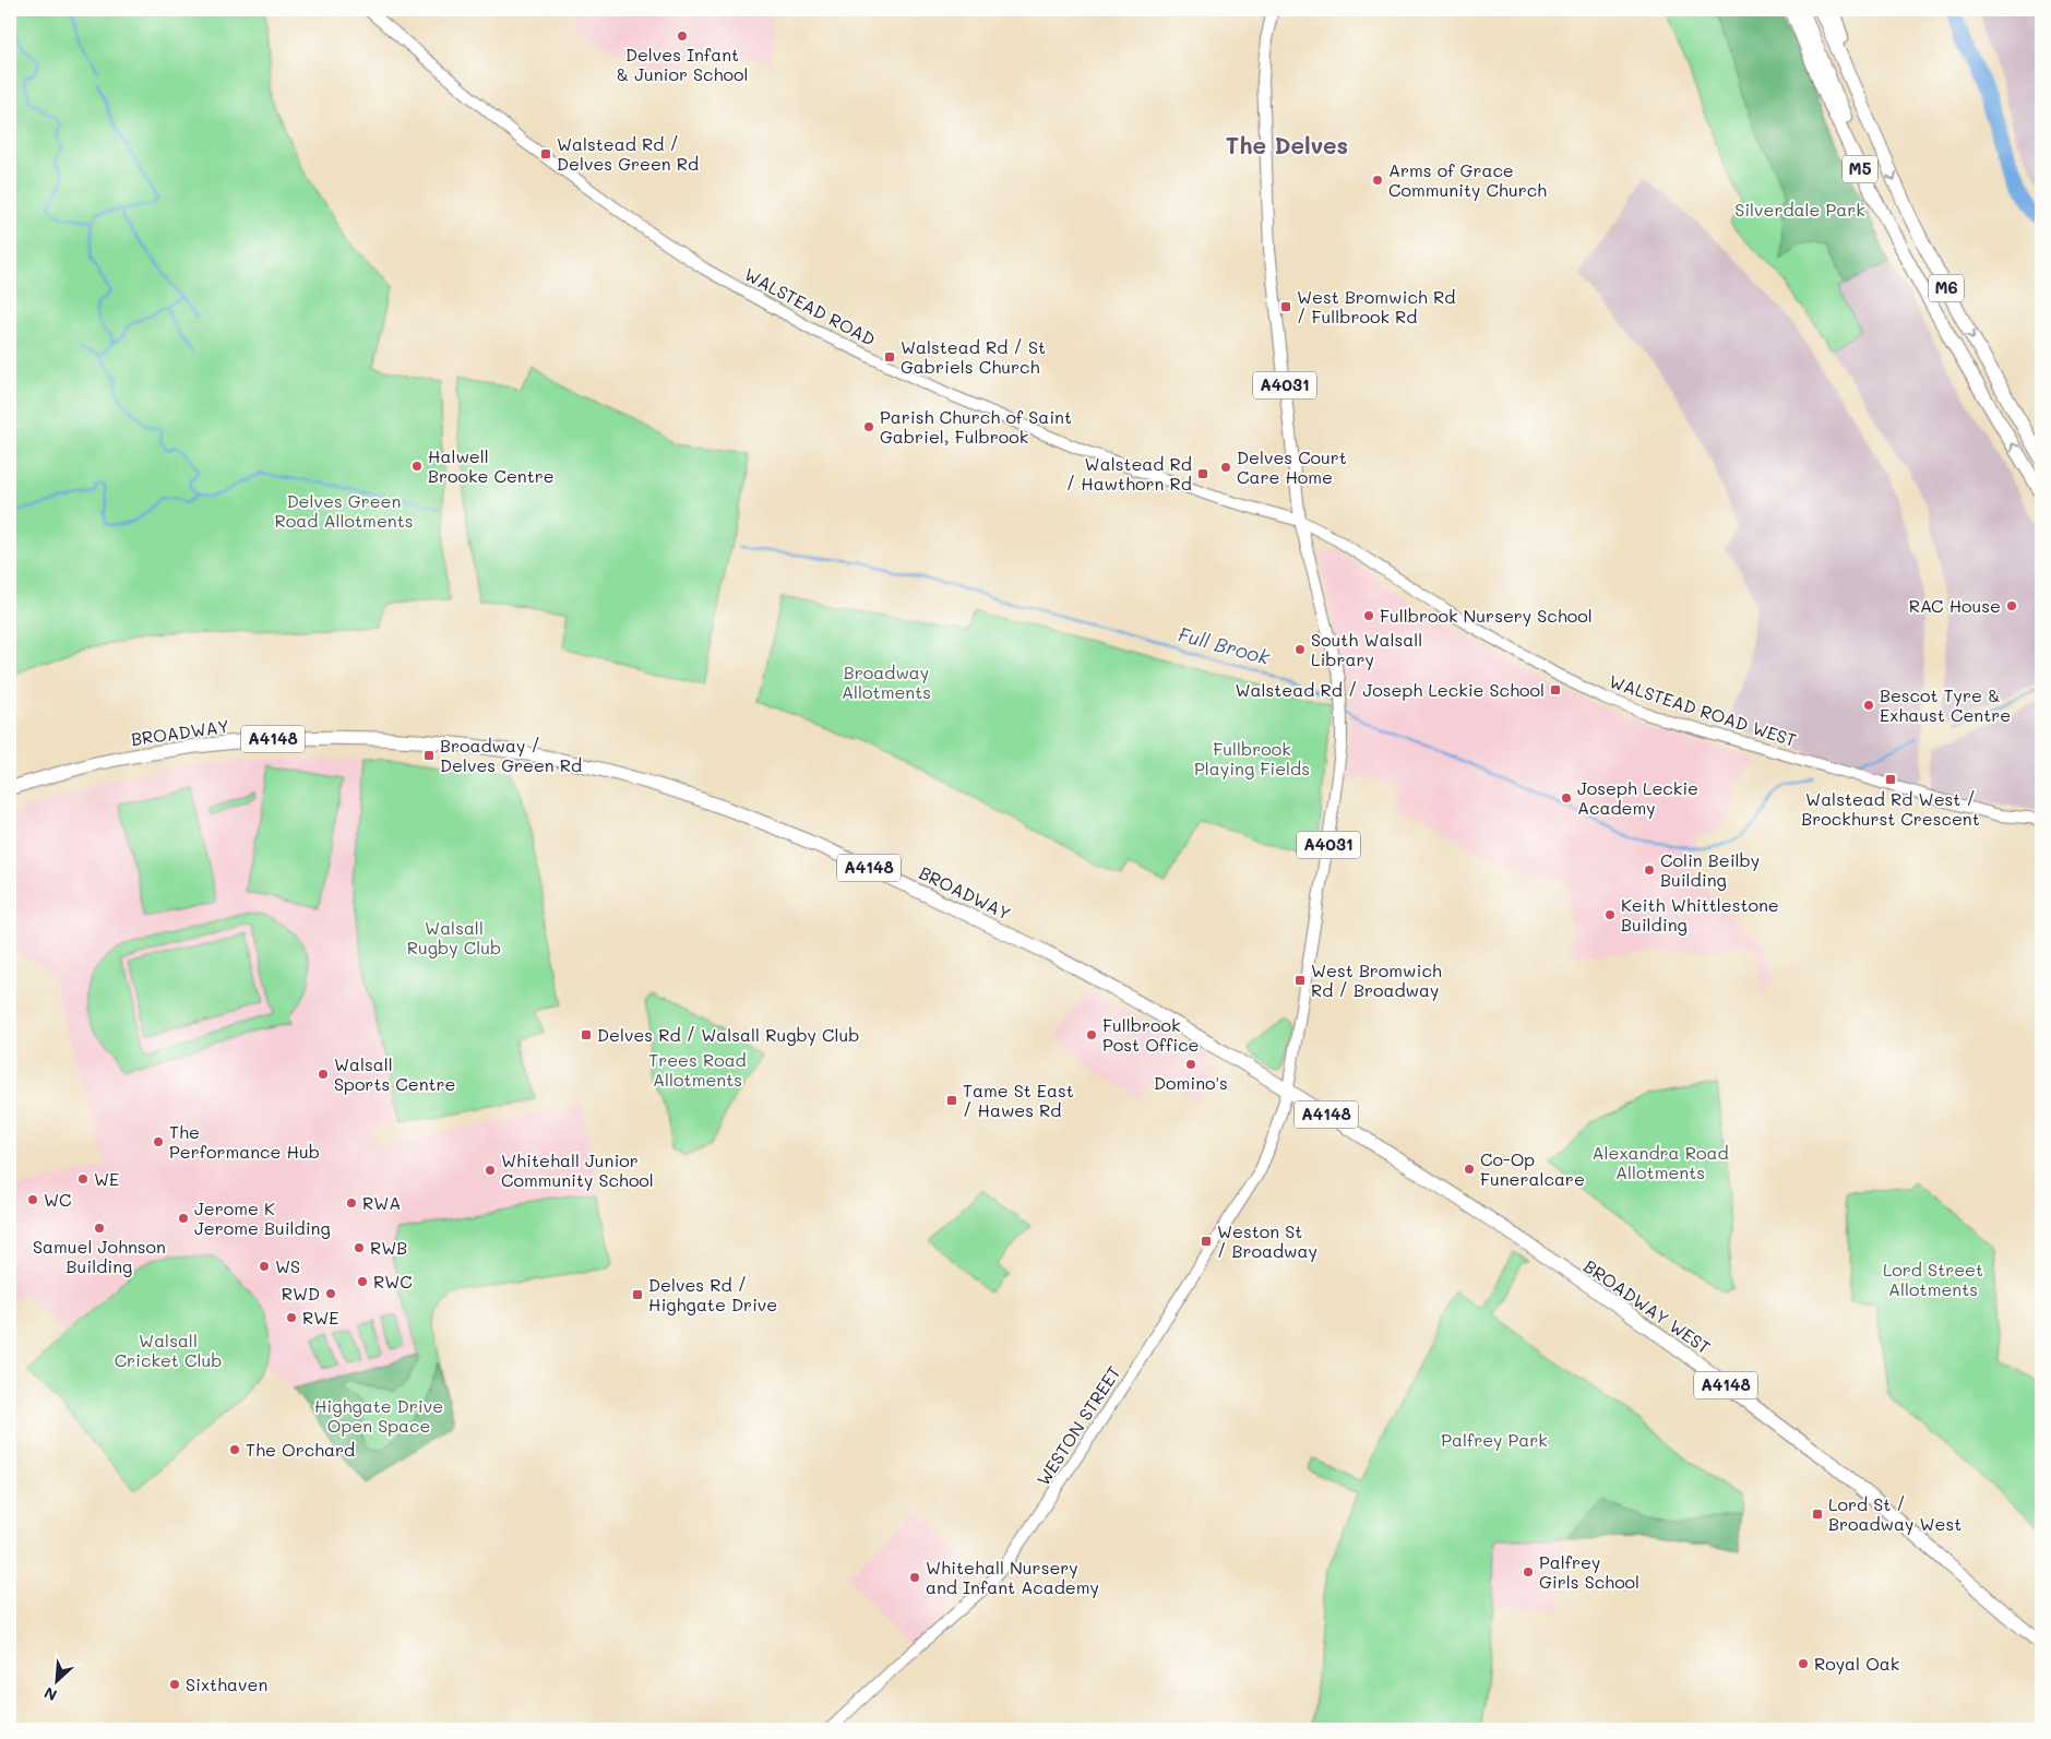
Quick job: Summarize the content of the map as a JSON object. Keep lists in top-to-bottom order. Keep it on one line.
{"streets":{"highway":["M5","M6","BROADWAY","A4148","BROADWAY WEST"],"street":["WALSTEAD ROAD","A4031","WALSTEAD ROAD WEST","WESTON STREET"]},"crossings":[["M5","M6"],["WALSTEAD ROAD","A4031"],["WALSTEAD ROAD","WALSTEAD ROAD WEST"],["A4031","WALSTEAD ROAD WEST"],["A4031","BROADWAY"],["A4031","BROADWAY WEST"],["A4031","WESTON STREET"],["BROADWAY","BROADWAY WEST"],["BROADWAY","WESTON STREET"],["BROADWAY WEST","WESTON STREET"]],"districts":["The Delves"],"water":["Full Brook"],"parks":["Silverdale Park","Delves Green Road Allotments","Broadway Allotments","Fullbrook Playing Fields","Walsall Rugby Club","Trees Road Allotments","Alexandra Road Allotments","Lord Street Allotments","Walsall Cricket Club","Highgate Drive Open Space","Palfrey Park"],"places":{"other":["Delves Infant & Junior School","Arms of Grace Community Church","Parish Church of Saint Gabriel, Fulbrook","Halwell Brooke Centre","Delves Court Care Home","RAC House","Fullbrook Nursery School","South Walsall Library","Bescot Tyre & Exhaust Centre","Joseph Leckie Academy","Colin Beilby Building","Keith Whittlestone Building","Fullbrook Post Office","Domino's","Walsall Sports Centre","The Performance Hub","Co-Op Funeralcare","Whitehall Junior Community School","WE","WC","RWA","Jerome K Jerome Building","Samuel Johnson Building","RWB","WS","RWC","RWD","RWE","The Orchard","Palfrey Girls School","Whitehall Nursery and Infant Academy","Royal Oak","Sixthaven"],"transit":["Walstead Rd / Delves Green Rd","West Bromwich Rd / Fullbrook Rd","Walstead Rd / St Gabriels Church","Walstead Rd / Hawthorn Rd","Walstead Rd / Joseph Leckie School","Broadway / Delves Green Rd","Walstead Rd West / Brockhurst Crescent","West Bromwich Rd / Broadway","Delves Rd / Walsall Rugby Club","Tame St East / Hawes Rd","Weston St / Broadway","Delves Rd / Highgate Drive","Lord St / Broadway West"]},"north":"bottom left"}
